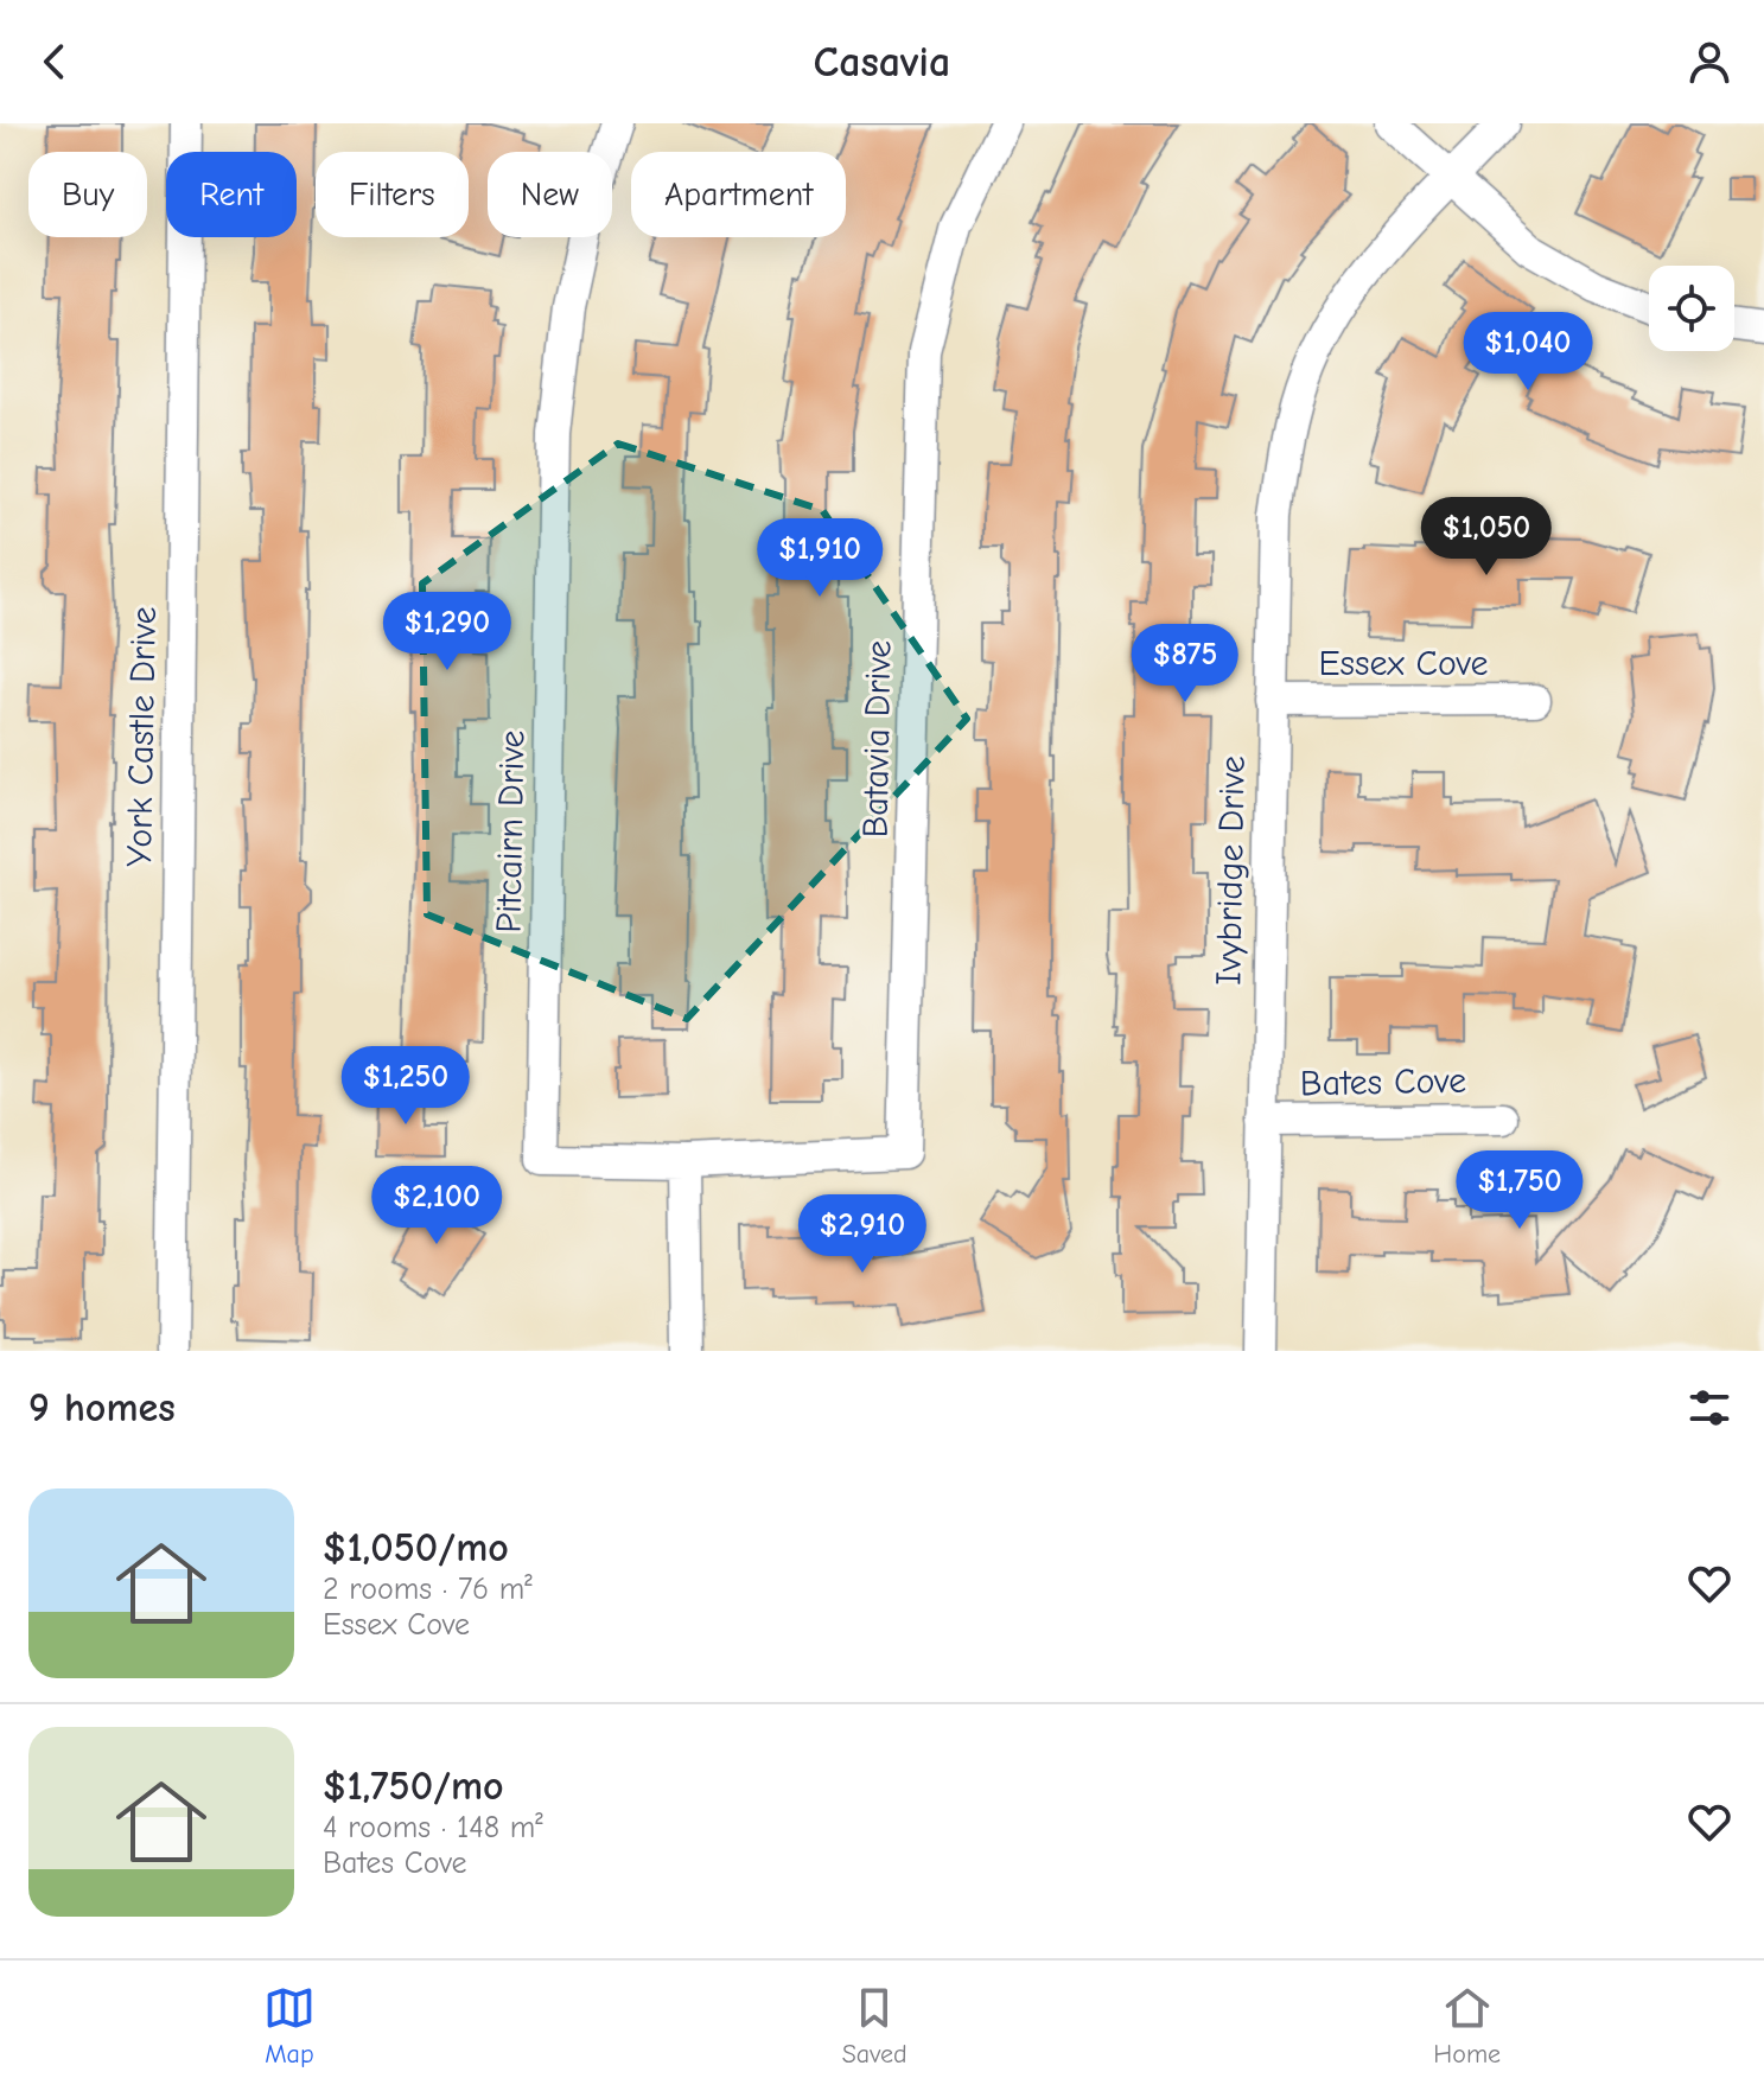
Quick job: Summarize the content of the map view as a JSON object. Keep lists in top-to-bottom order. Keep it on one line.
{"streets":{"street":["Essex Cove","York Castle Drive","Batavia Drive","Pitcairn Drive","Ivybridge Drive","Bates Cove"]},"crossings":[["Essex Cove","Ivybridge Drive"],["Batavia Drive","Pitcairn Drive"],["Ivybridge Drive","Bates Cove"]],"page":{"header":"Casavia","chip":["Buy","Rent","Filters","New","Apartment"],"price":["$1,040","$1,050","$1,910","$1,290","$875","$1,250","$1,750","$2,100","$2,910"],"heading":"9 homes","list":[{"name":"$1,050/mo","note":"2 rooms · 76 m² · Essex Cove"},{"name":"$1,750/mo","note":"4 rooms · 148 m² · Bates Cove"}],"tabs":["Map","Saved","Home"]}}
